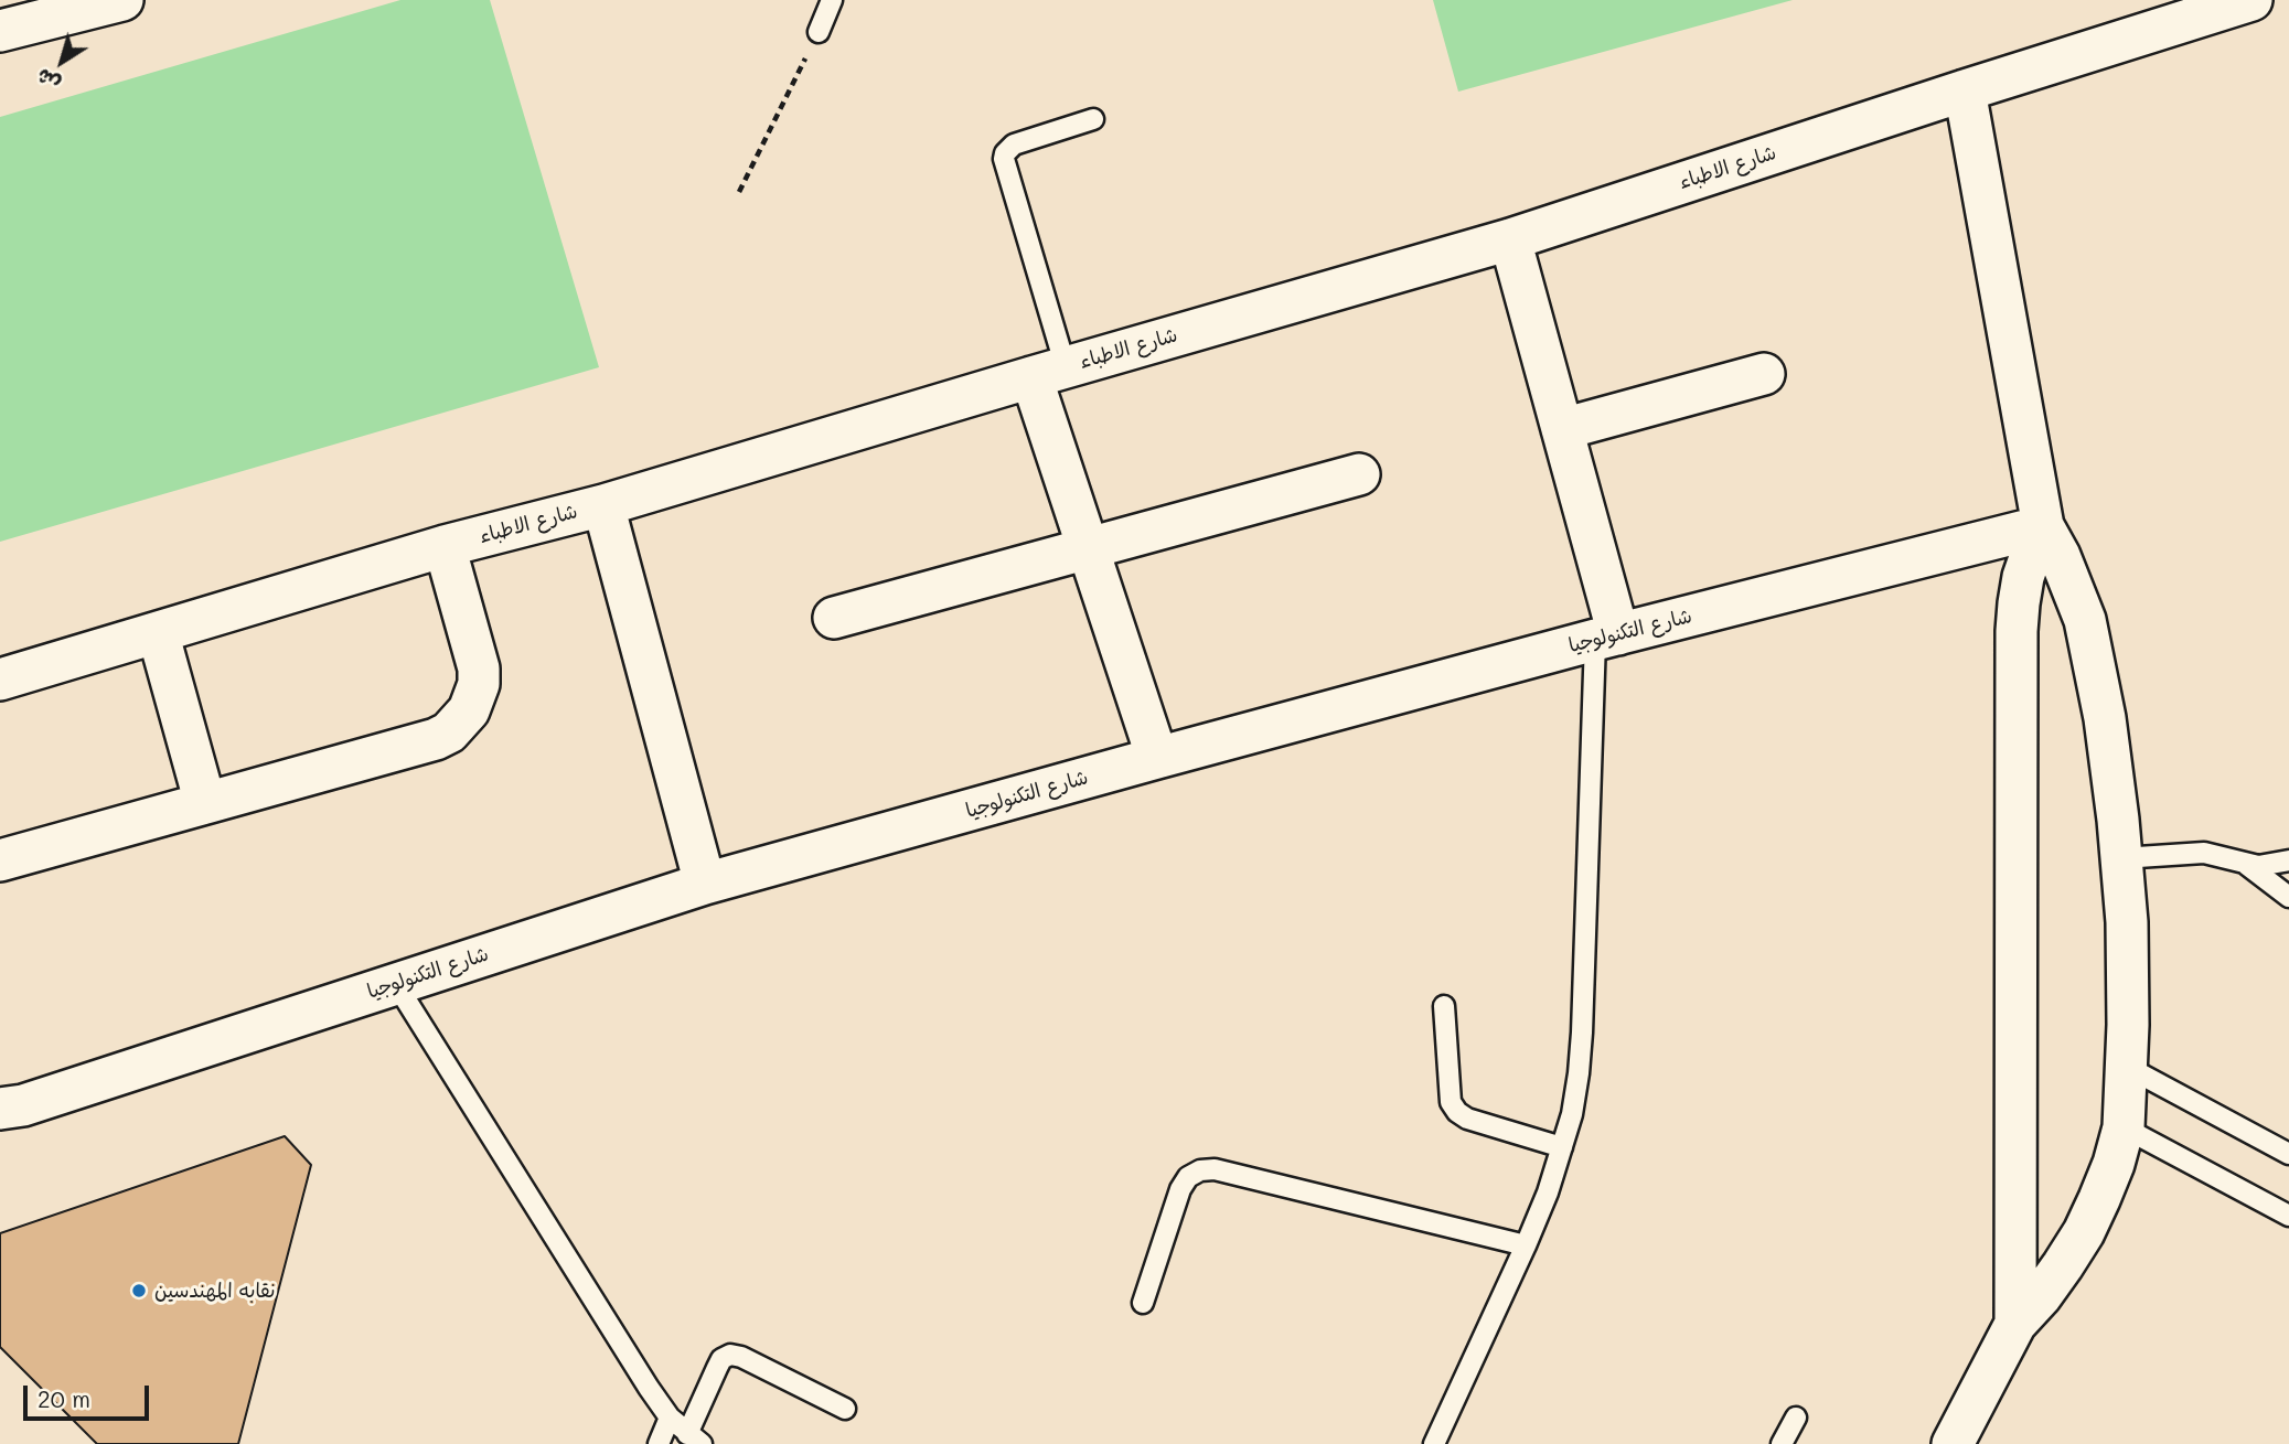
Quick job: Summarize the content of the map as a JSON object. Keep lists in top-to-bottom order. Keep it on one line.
{"streets":{"street":["شارع الاطباء","شارع التكنولوجيا"]},"places":["نقابه المهندسين"],"scale_bar":"20 m","north":"bottom left"}
